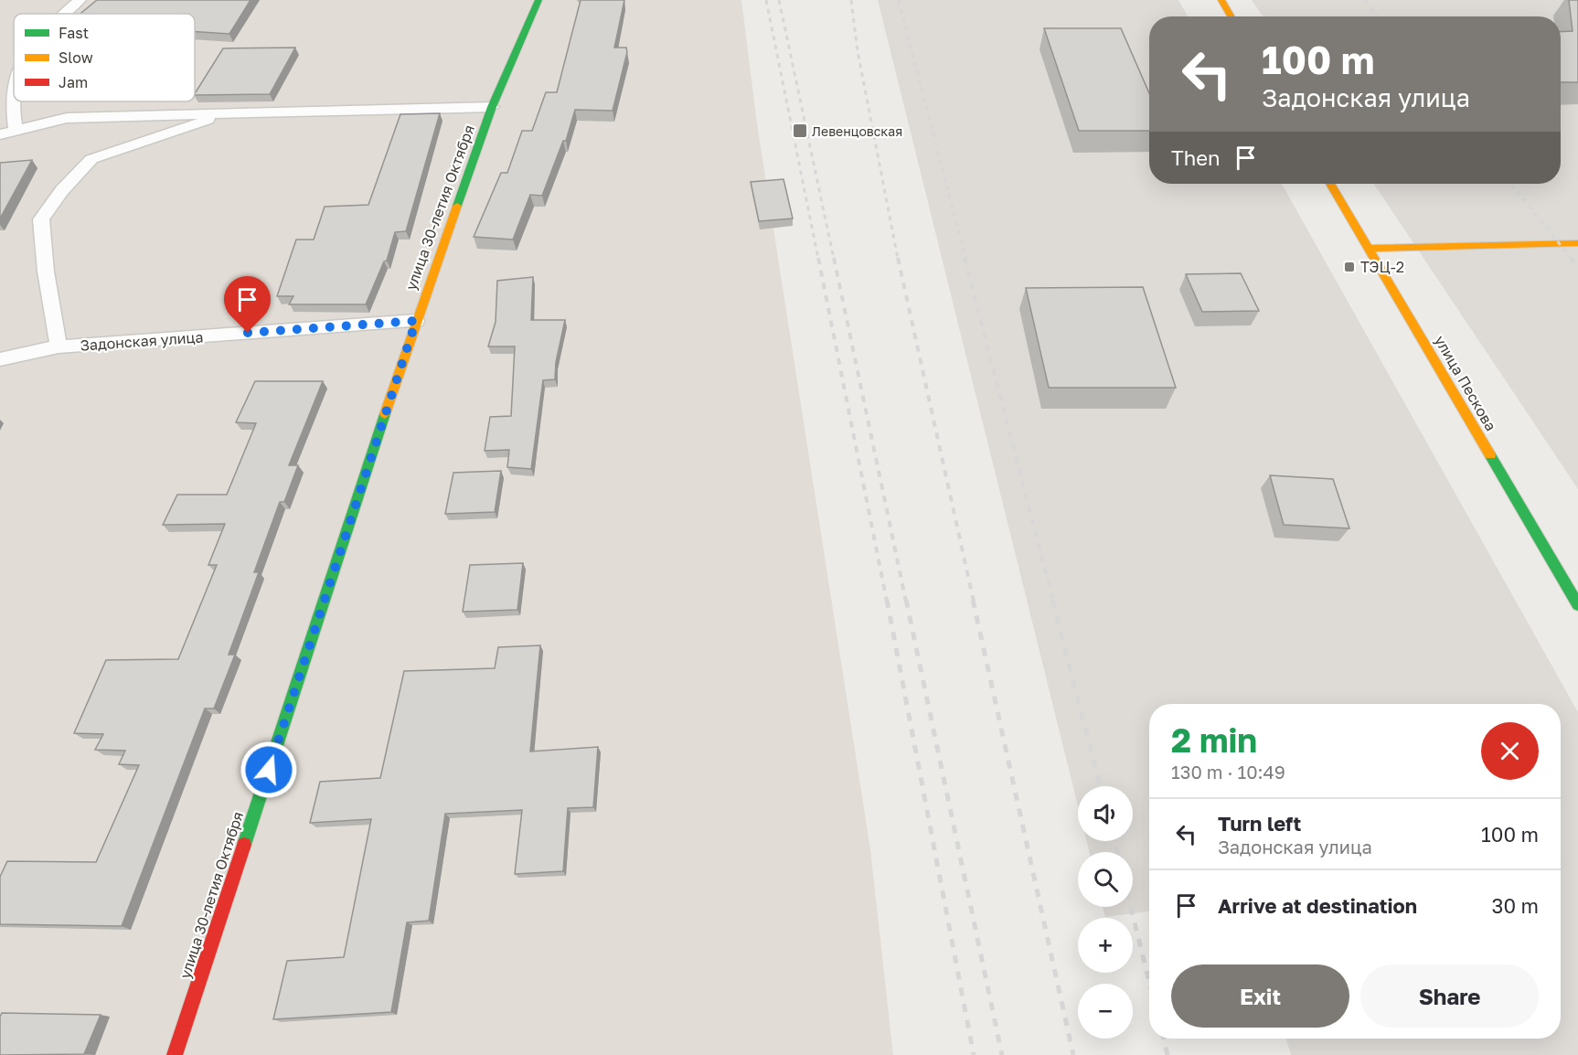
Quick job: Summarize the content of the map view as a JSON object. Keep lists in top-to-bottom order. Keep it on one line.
{"streets":{"street":["улица 30-летия Октября","улица Пескова"],"lane":["Задонская улица"]},"crossings":[["улица 30-летия Октября","Задонская улица"]],"places":{"transit":["Левенцовская","ТЭЦ-2"]},"legend":["Fast","Slow","Jam"],"page":{"turn":["100 m","Задонская улица"],"then":"Then","heading":["2 min","130 m · 10:49"],"map_buttons":["+","−"],"list":[{"name":"Turn left","note":"Задонская улица","value":"100 m"},{"name":"Arrive at destination","value":"30 m"}],"buttons":["Exit","Share"]}}
